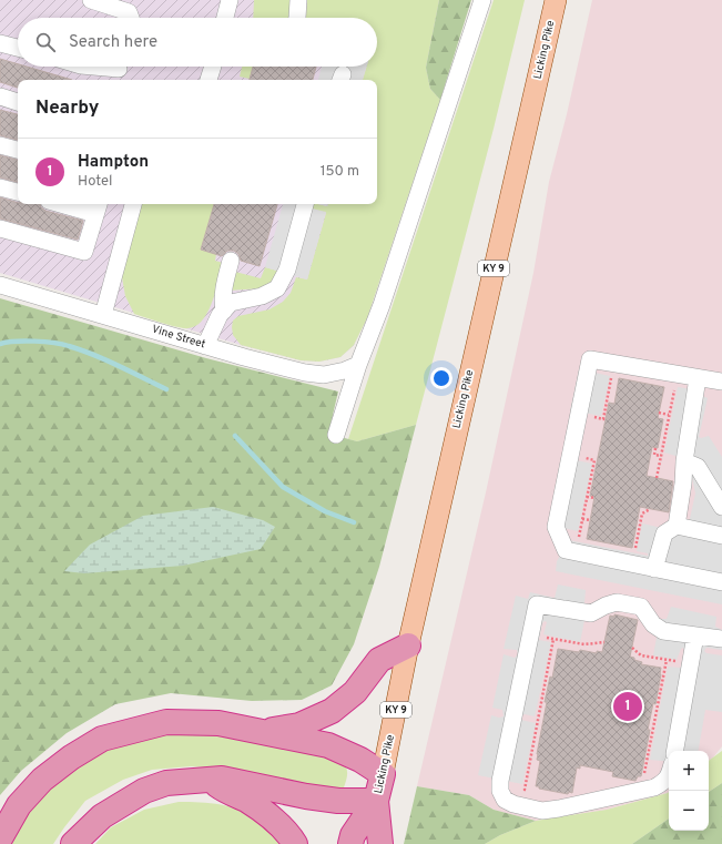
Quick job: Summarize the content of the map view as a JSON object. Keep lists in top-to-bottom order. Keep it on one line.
{"streets":{"highway":["Licking Pike","KY 9"],"street":["Vine Street"]},"page":{"search":"Search here","heading":"Nearby","list":[{"mark":"1","name":"Hampton","note":"Hotel","value":"150 m"}],"pins":"1","map_buttons":["+","−"]}}
